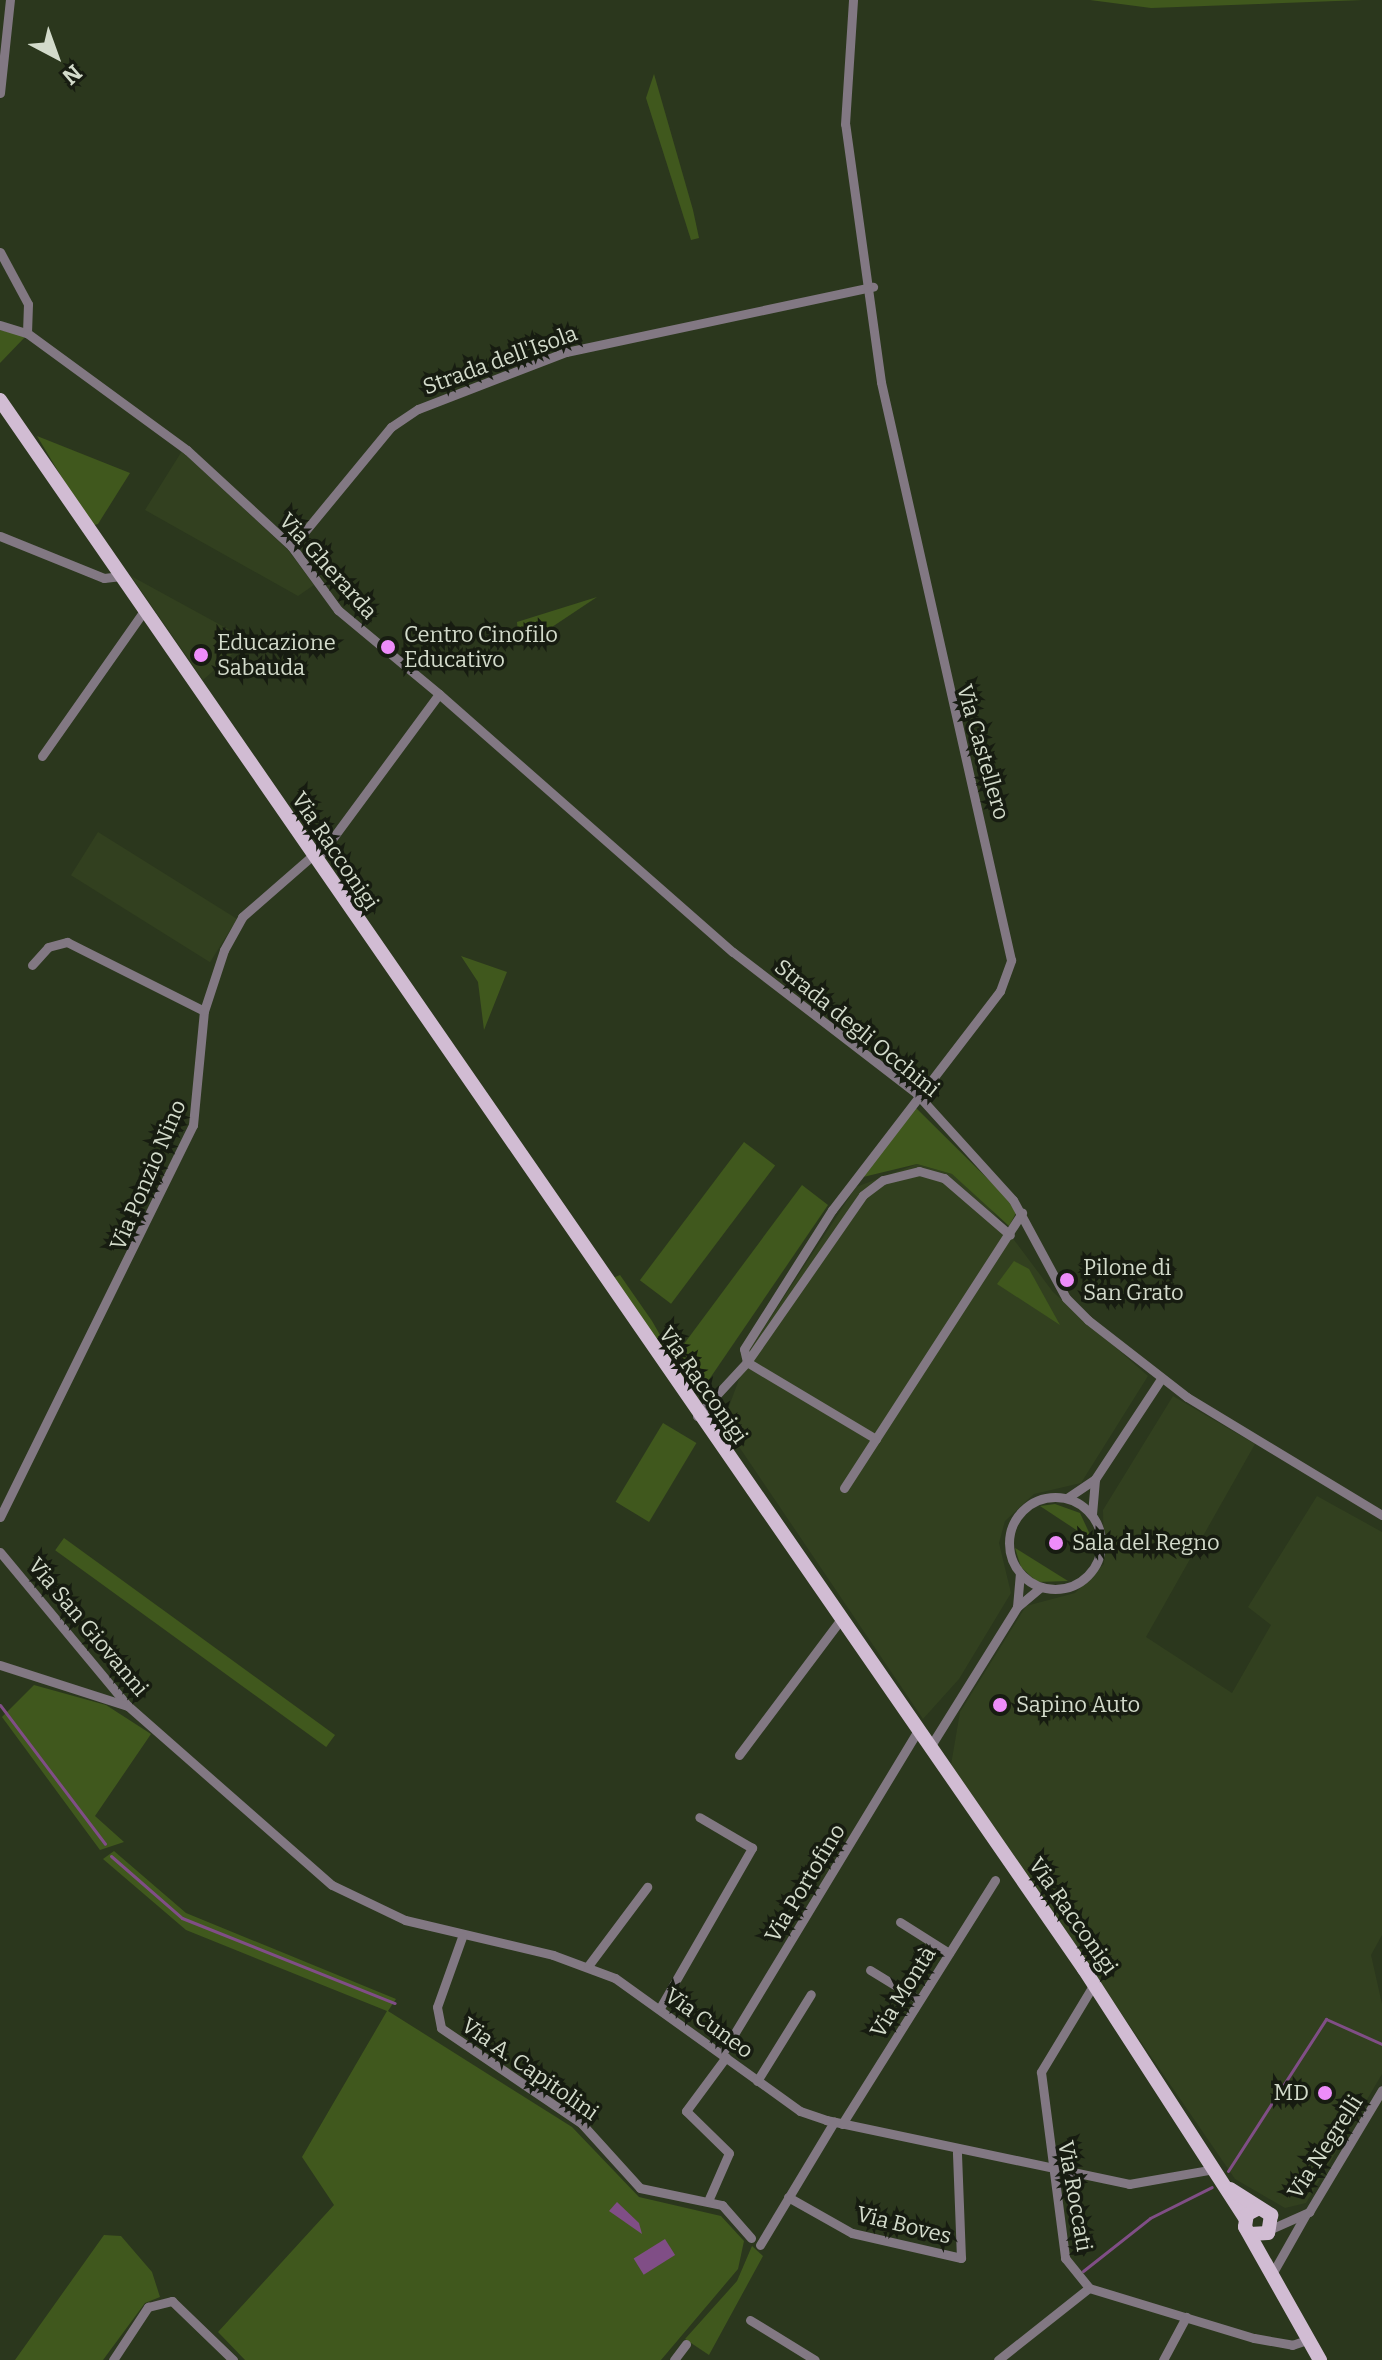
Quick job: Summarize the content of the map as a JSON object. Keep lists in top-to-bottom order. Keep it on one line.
{"streets":{"main road":["Via Racconigi"],"street":["Strada dell'Isola","Via Gherarda","Via Castellero","Strada degli Occhini","Via Ponzio Nino","Via San Giovanni","Via Portofino","Via Montà","Via Cuneo","Via A. Capitolini","Via Negrelli","Via Roccati","Via Boves"]},"crossings":[["Strada dell'Isola","Via Gherarda"],["Strada dell'Isola","Via Castellero"],["Via Gherarda","Strada degli Occhini"],["Via Castellero","Via Racconigi"],["Via Castellero","Strada degli Occhini"],["Via Racconigi","Via Ponzio Nino"],["Via Racconigi","Via Portofino"],["Via Racconigi","Via Cuneo"],["Via Racconigi","Via Negrelli"],["Via Racconigi","Via Roccati"],["Via San Giovanni","Via Cuneo"],["Via Portofino","Via Cuneo"],["Via Portofino","Via A. Capitolini"],["Via Montà","Via Cuneo"],["Via Montà","Via Boves"],["Via Cuneo","Via A. Capitolini"],["Via Cuneo","Via Roccati"],["Via Cuneo","Via Boves"]],"places":["Centro Cinofilo Educativo","Educazione Sabauda","Pilone di San Grato","Sala del Regno","Sapino Auto","MD"],"north":"bottom right"}
